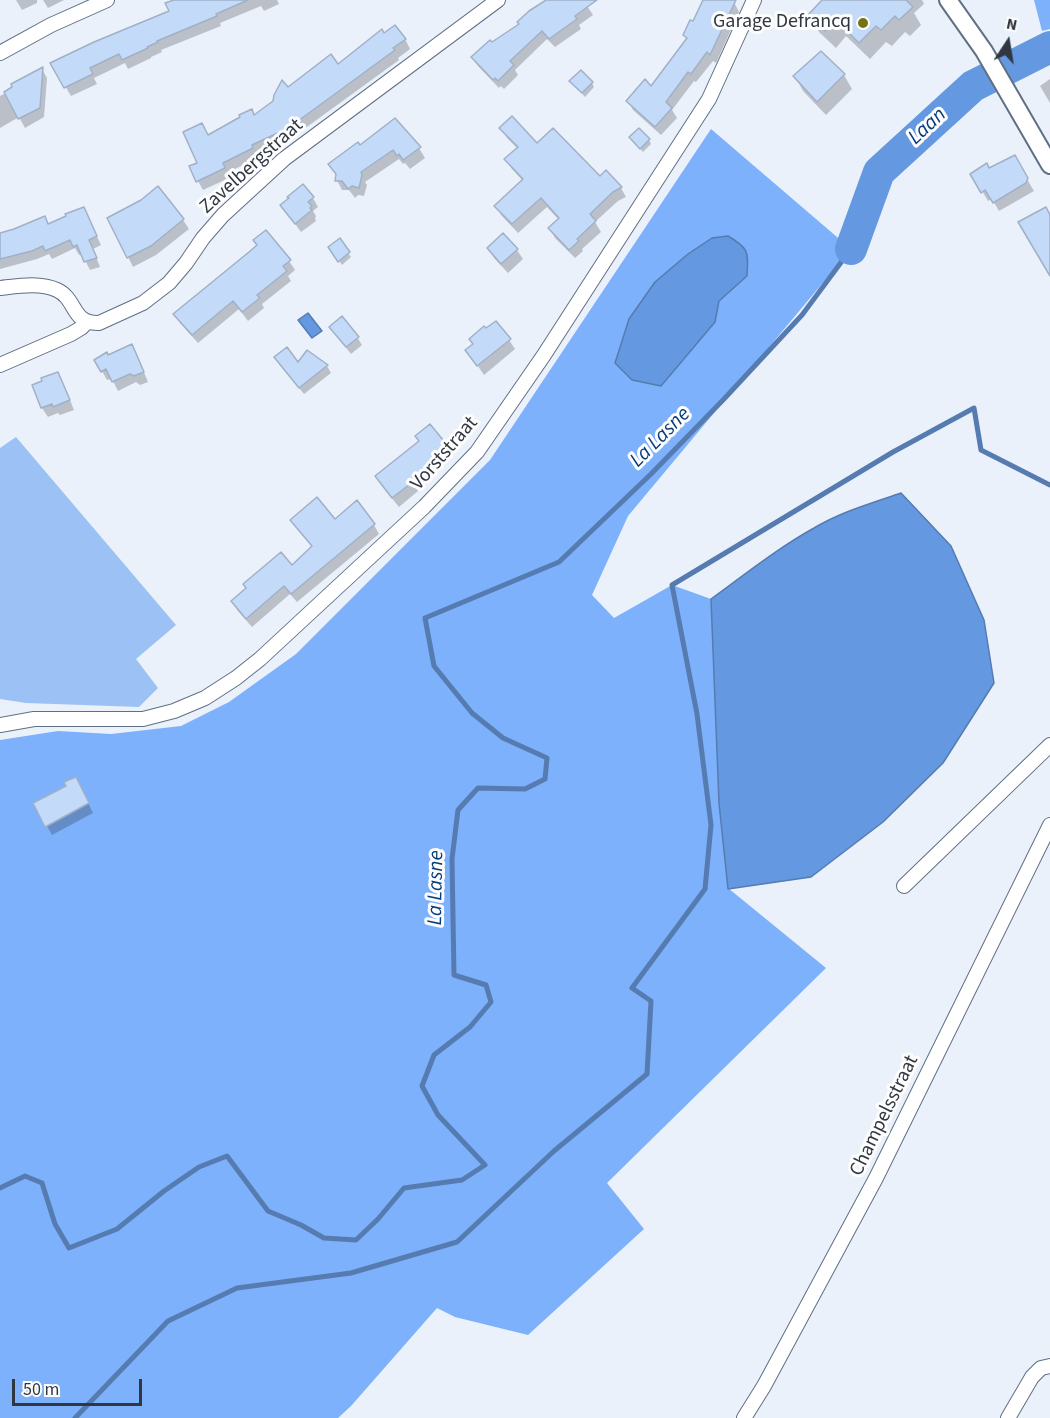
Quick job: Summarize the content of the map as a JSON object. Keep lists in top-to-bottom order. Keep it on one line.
{"streets":{"street":["Zavelbergstraat","Vorststraat","Champelsstraat"]},"water":["Laan","La Lasne"],"places":["Garage Defrancq"],"scale_bar":"50 m","north":"top"}
